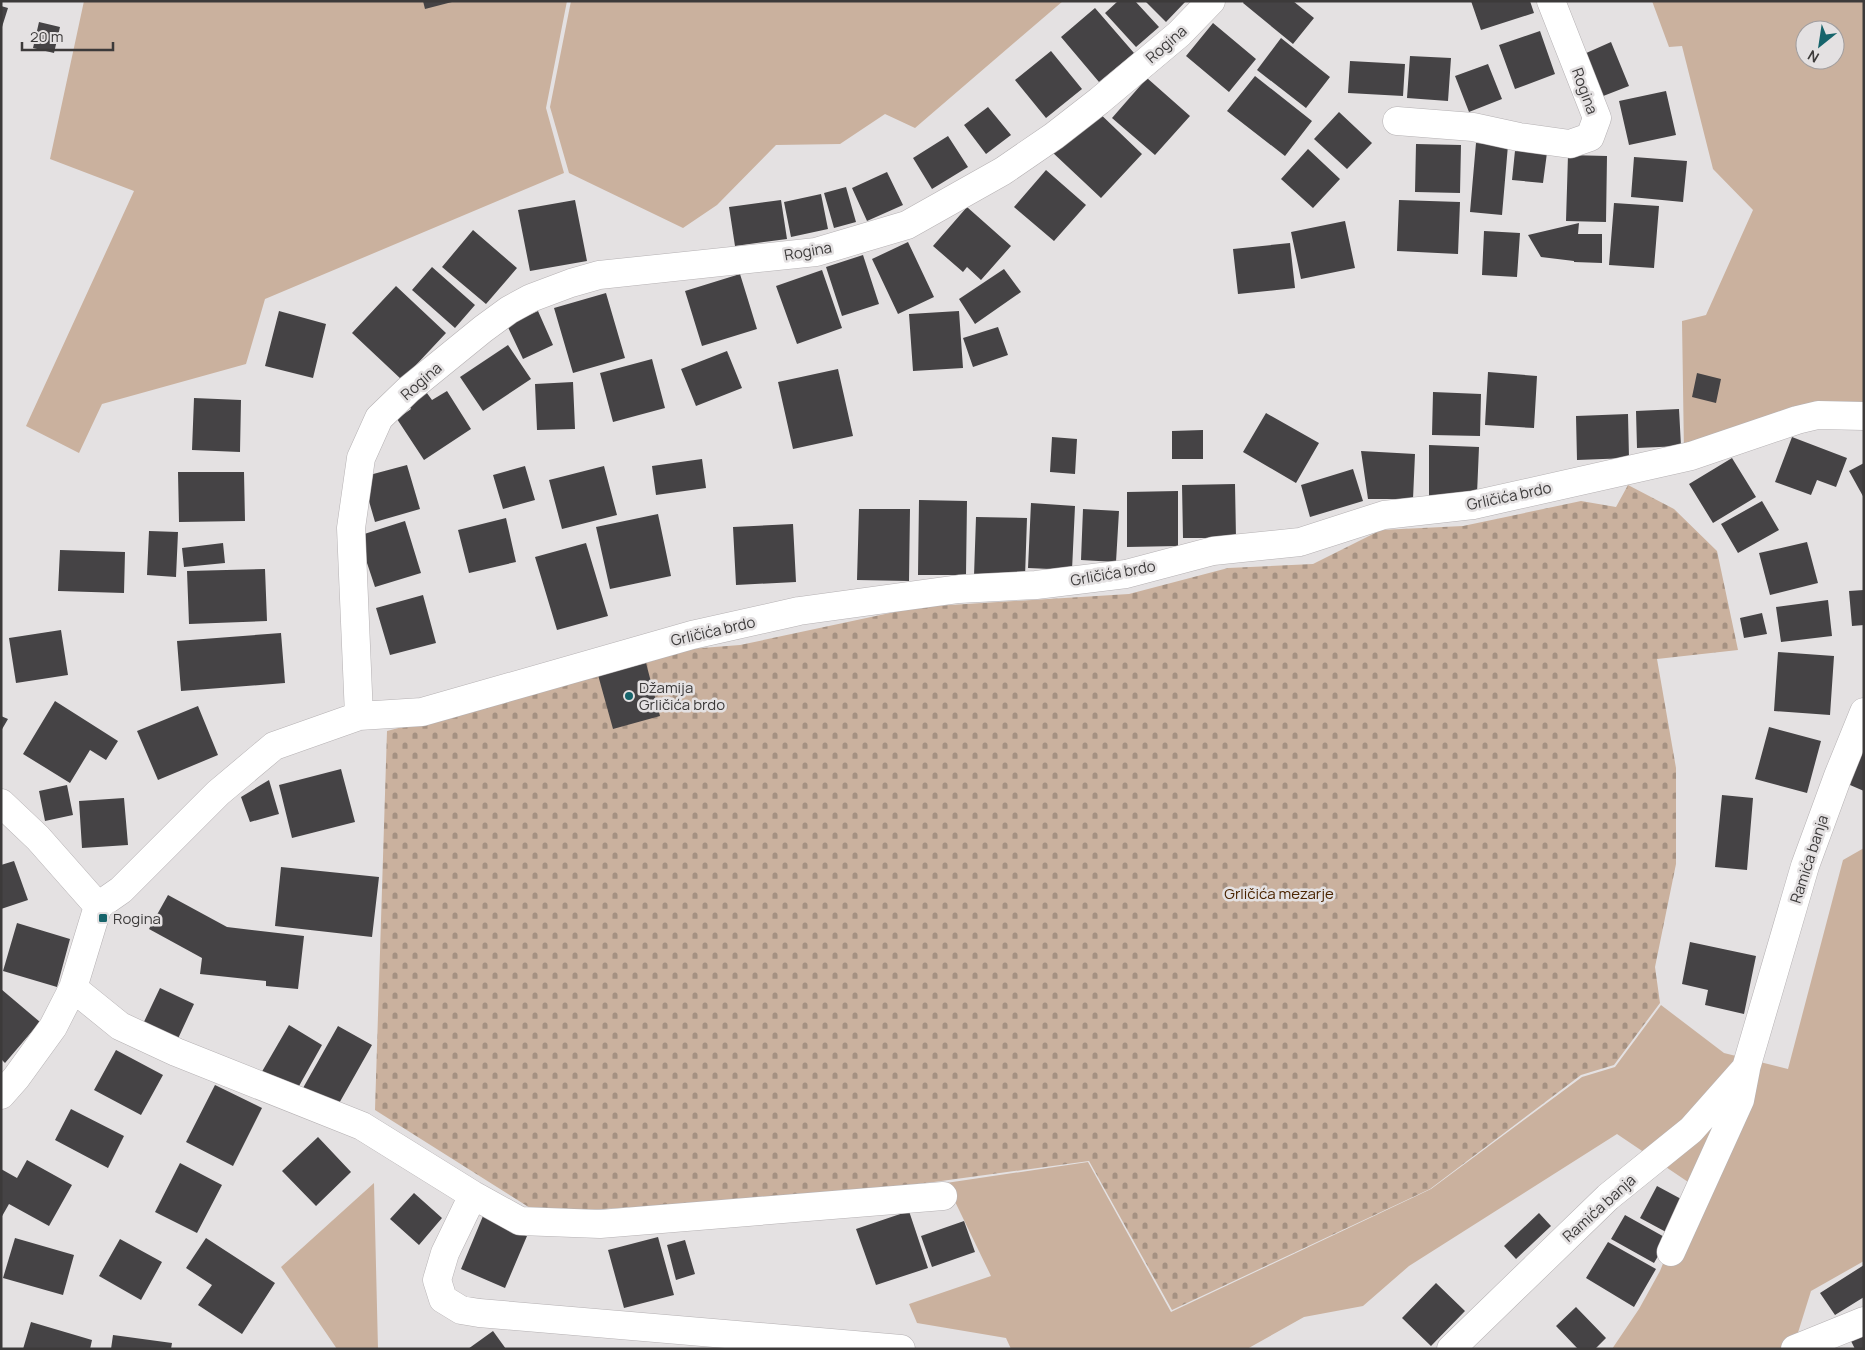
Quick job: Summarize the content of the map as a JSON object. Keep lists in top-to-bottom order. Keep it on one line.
{"streets":{"street":["Rogina","Grličića brdo","Ramića banja"]},"crossings":[["Rogina","Grličića brdo"]],"parks":["Grličića mezarje"],"places":{"other":["Džamija Grličića brdo"],"transit":["Rogina"]},"scale_bar":"20 m","north":"bottom left"}
